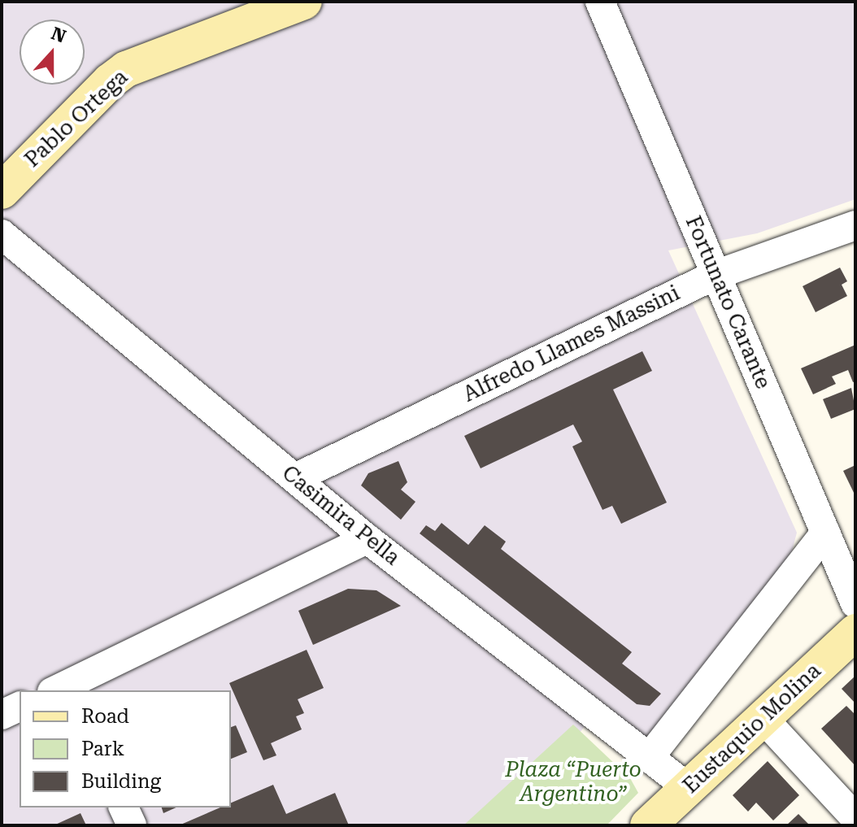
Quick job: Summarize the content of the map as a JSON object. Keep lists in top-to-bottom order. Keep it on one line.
{"streets":{"street":["Pablo Ortega","Fortunato Carante","Alfredo Llames Massini","Casimira Pella","Eustaquio Molina"]},"crossings":[["Fortunato Carante","Alfredo Llames Massini"],["Alfredo Llames Massini","Casimira Pella"],["Casimira Pella","Eustaquio Molina"]],"parks":["Plaza “Puerto Argentino”"],"legend":["Road","Park","Building"],"north":"top"}
